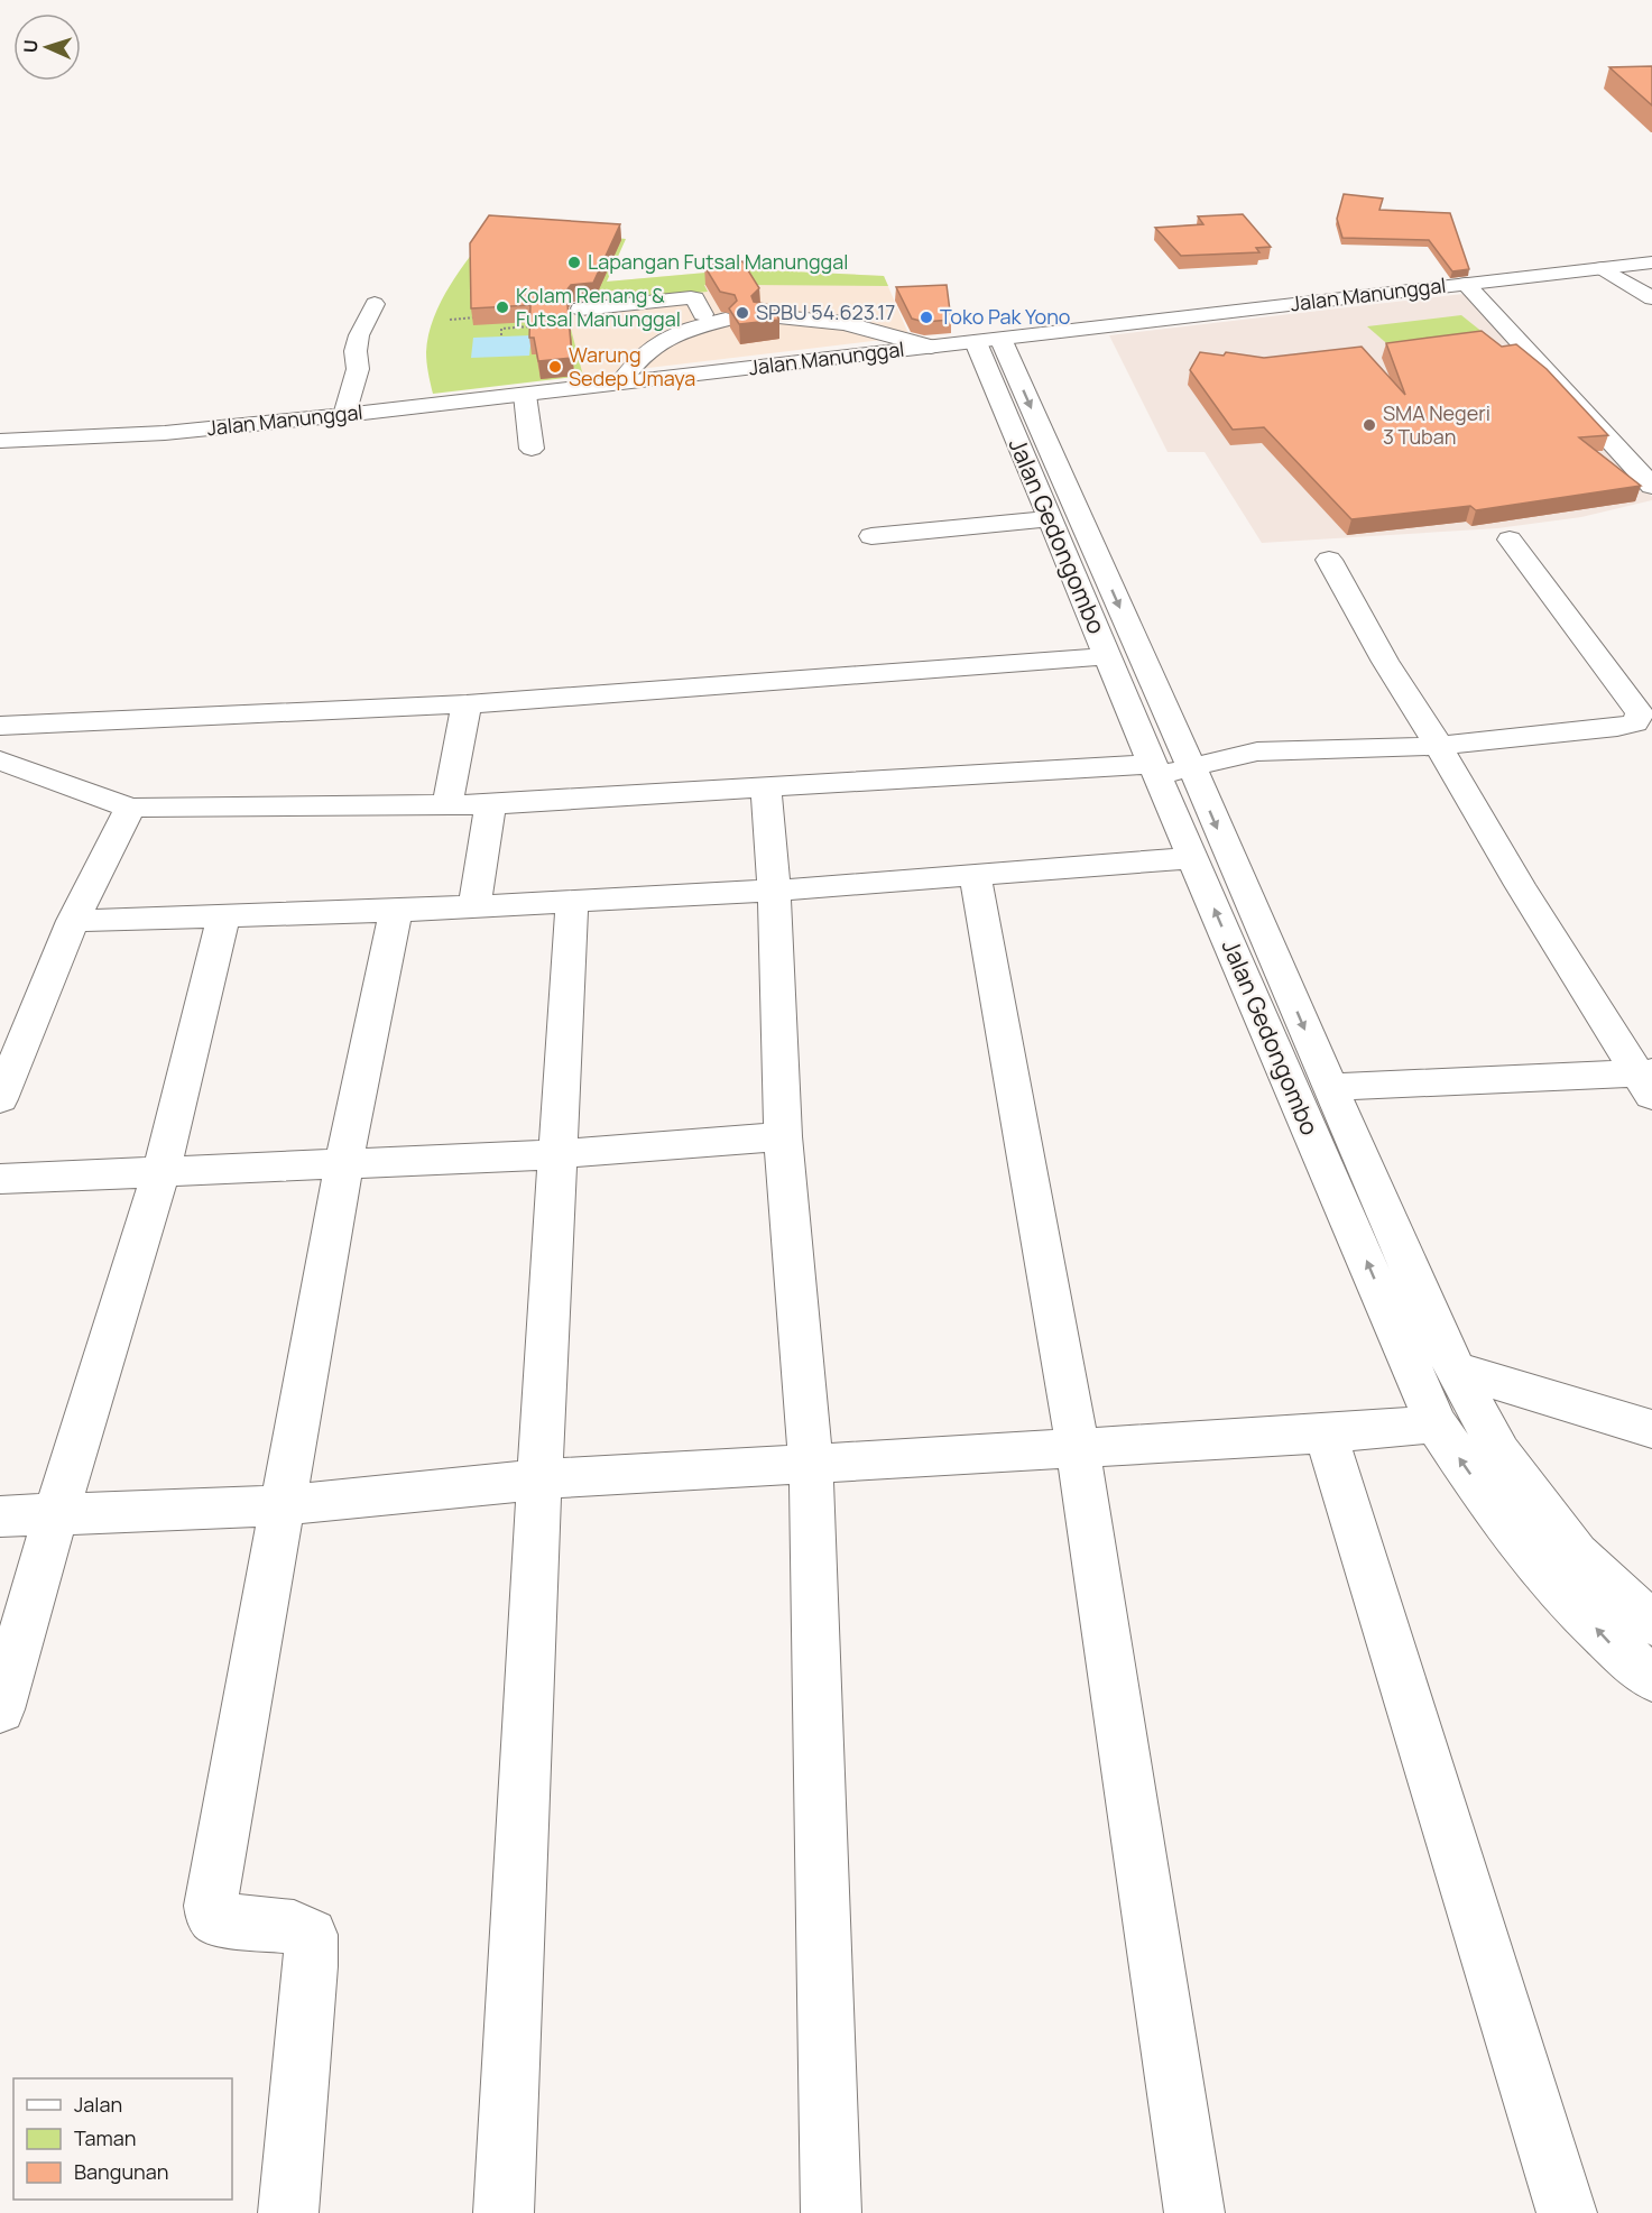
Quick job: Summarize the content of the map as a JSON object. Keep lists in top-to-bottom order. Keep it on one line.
{"streets":{"main road":["Jalan Manunggal","Jalan Gedongombo"]},"crossings":[["Jalan Manunggal","Jalan Gedongombo"]],"places":["Lapangan Futsal Manunggal","Kolam Renang & Futsal Manunggal","SPBU 54.623.17","Toko Pak Yono","Warung Sedep Umaya","SMA Negeri 3 Tuban"],"legend":["Jalan","Taman","Bangunan"],"north":"left"}
